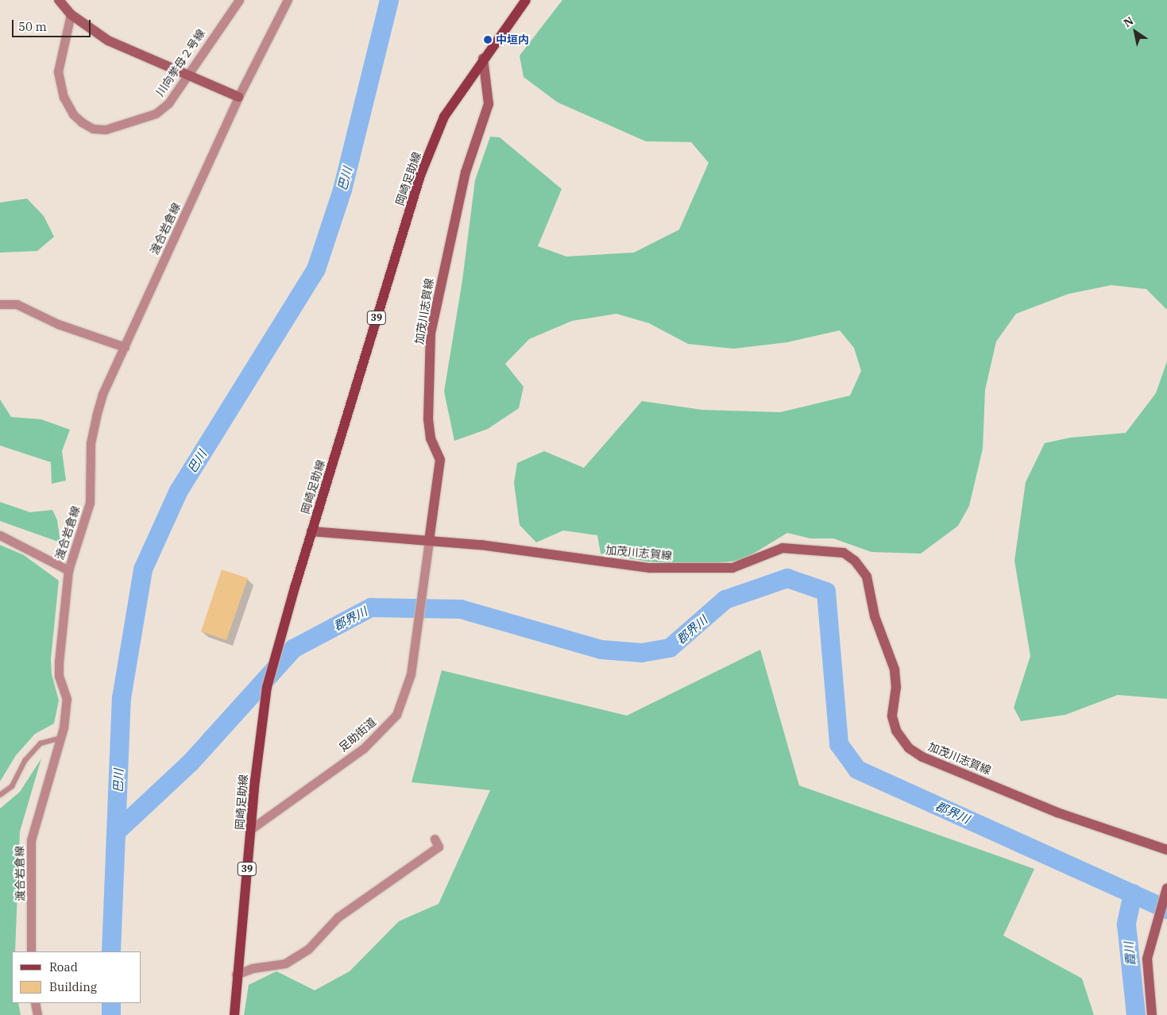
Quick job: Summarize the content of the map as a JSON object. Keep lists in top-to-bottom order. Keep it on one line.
{"streets":{"main road":["岡崎足助線","加茂川志賀線","39"],"street":["川向挙母２号線","渡合岩倉線","足助街道"]},"crossings":[["岡崎足助線","加茂川志賀線"],["岡崎足助線","足助街道"],["加茂川志賀線","足助街道"]],"water":["巴川","郡界川","霞川"],"places":["中垣内"],"legend":["Road","Building"],"scale_bar":"50 m","north":"top left"}
